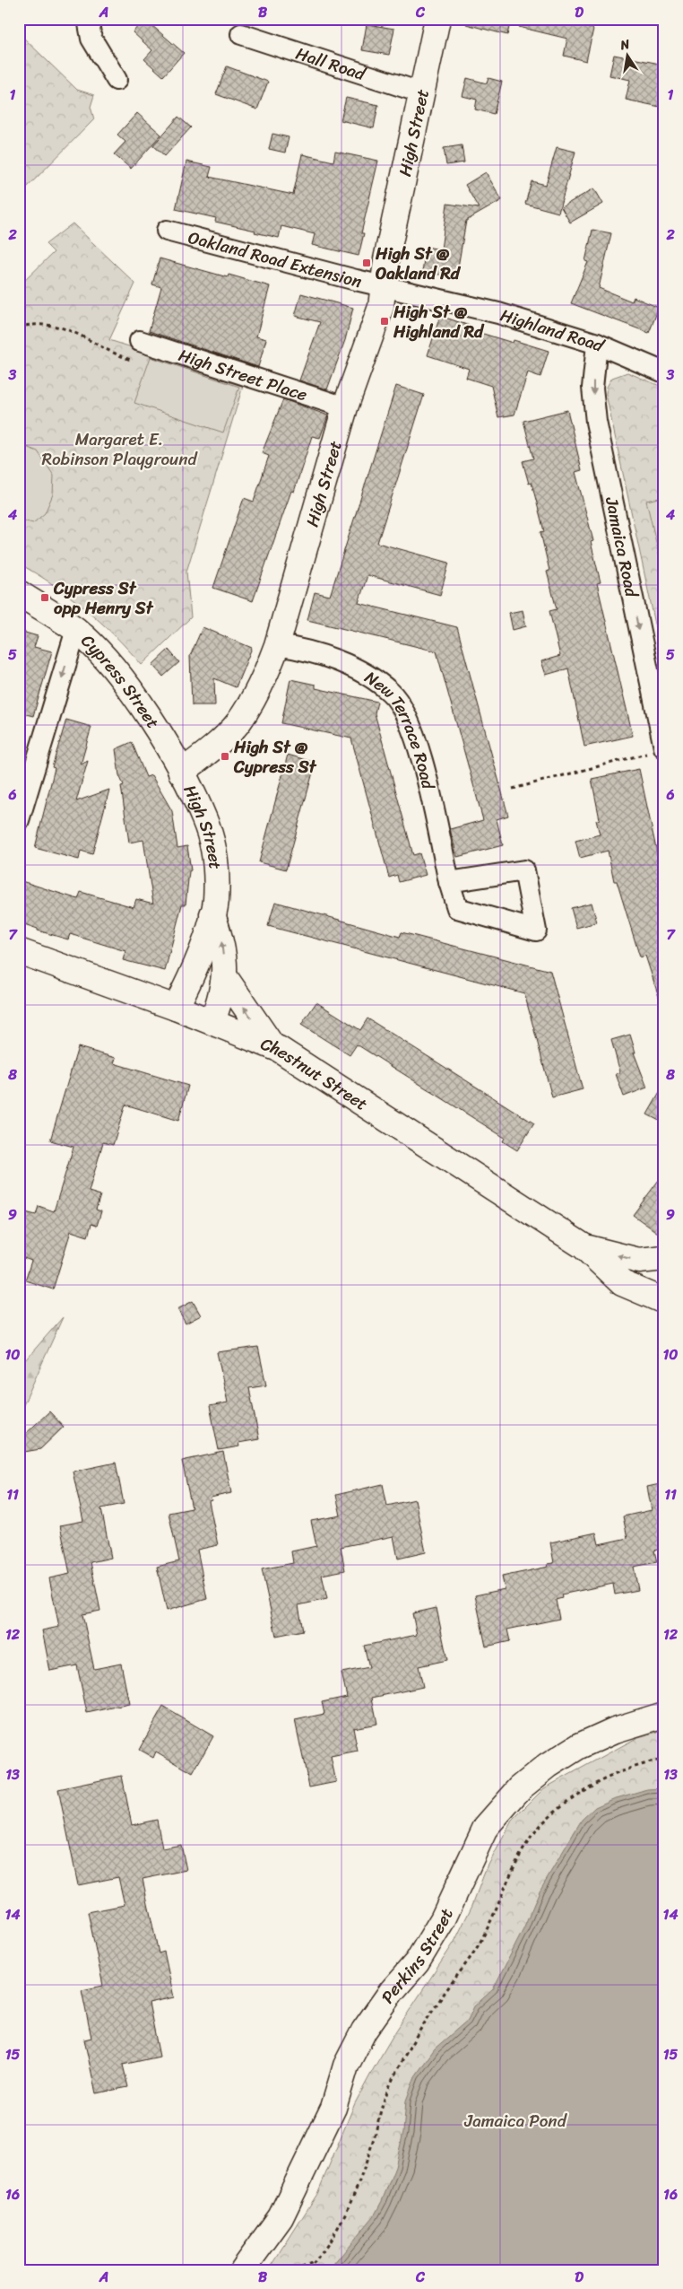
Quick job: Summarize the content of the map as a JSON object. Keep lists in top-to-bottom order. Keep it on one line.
{"streets":{"main road":["High Street","Cypress Street","Chestnut Street","Perkins Street"],"street":["Hall Road","Oakland Road Extension","Highland Road","High Street Place","Jamaica Road","New Terrace Road"]},"crossings":[["Hall Road","High Street"],["High Street","Oakland Road Extension"],["High Street","Highland Road"],["High Street","High Street Place"],["High Street","Cypress Street"],["High Street","New Terrace Road"],["High Street","Chestnut Street"],["Oakland Road Extension","Highland Road"],["Highland Road","Jamaica Road"]],"one_way":["Jamaica Road"],"parks":["Margaret E. Robinson Playground","Jamaica Pond"],"places":{"transit":["High St @ Oakland Rd","High St @ Highland Rd","Cypress St opp Henry St","High St @ Cypress St"]},"north":"top","grid":{"columns":["A","B","C","D"],"rows":["1","2","3","4","5","6","7","8","9","10","11","12","13","14","15","16"]}}
